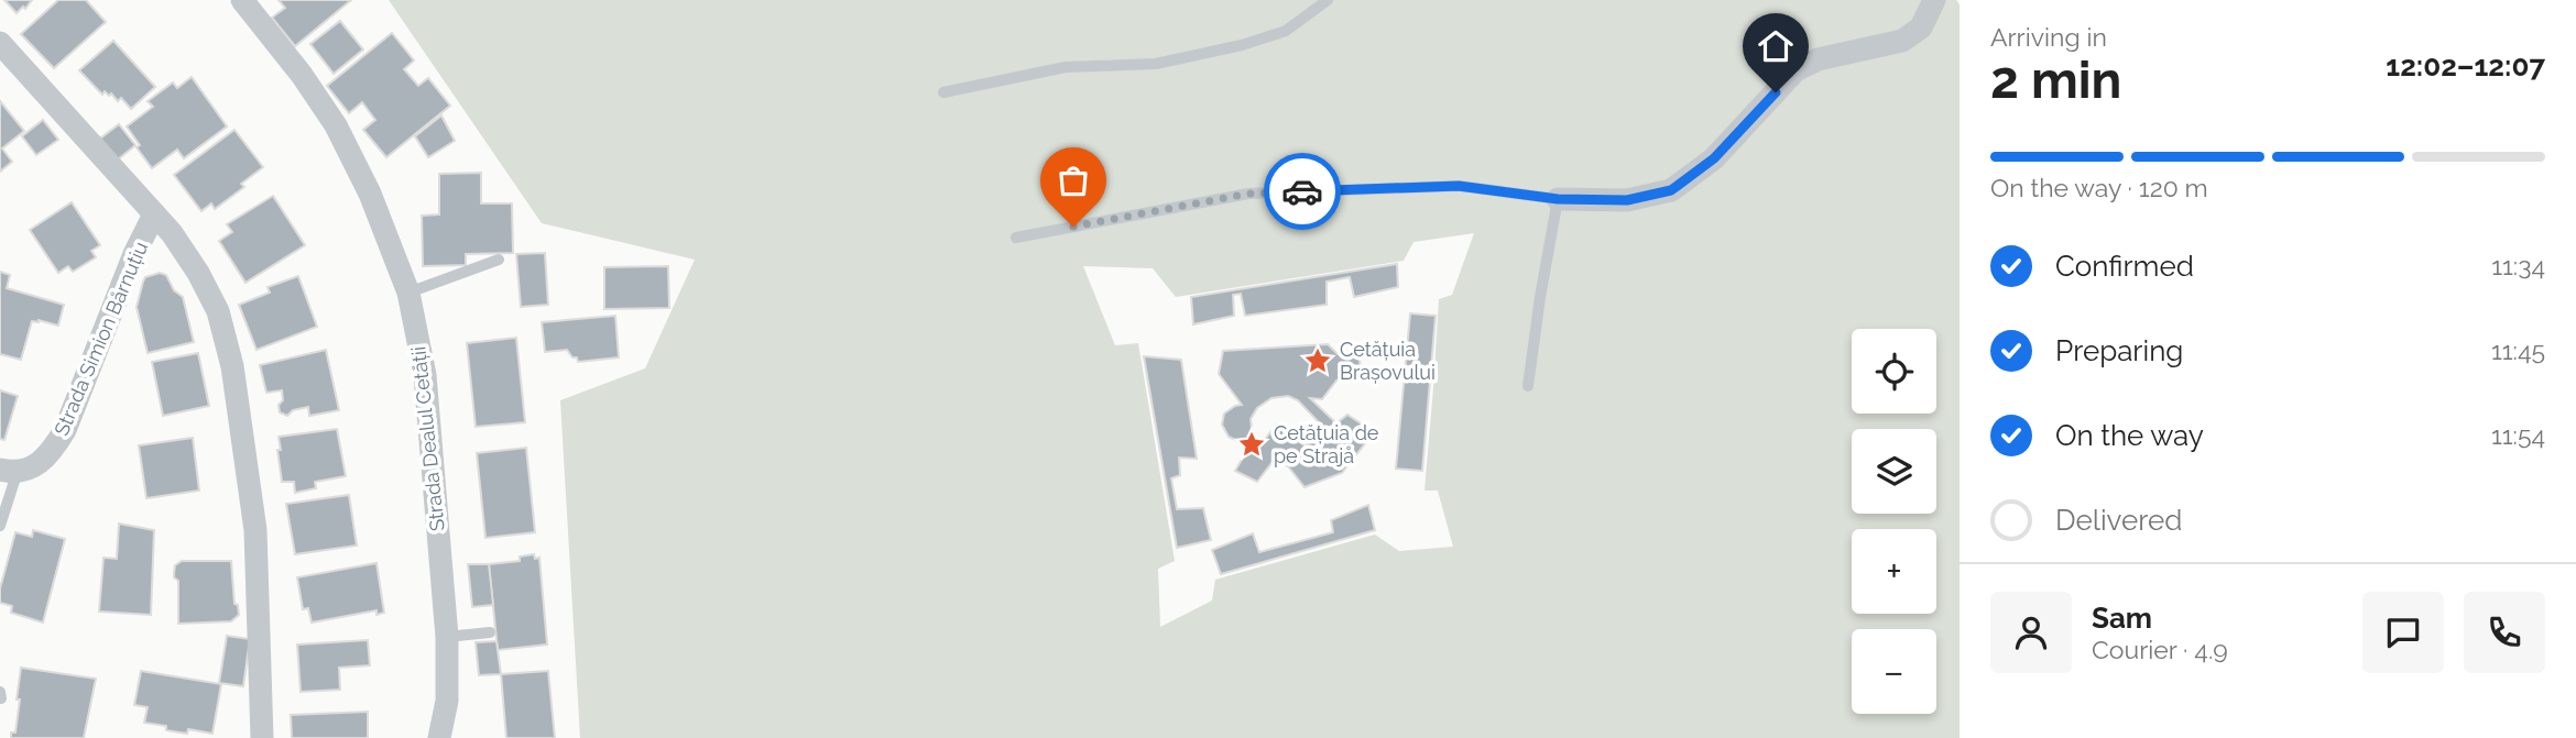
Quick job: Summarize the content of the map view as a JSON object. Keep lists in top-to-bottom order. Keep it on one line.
{"streets":{"street":["Strada Simion Bărnuțiu","Strada Dealul Cetății"]},"places":{"place":["Cetățuia Brașovului","Cetățuia de pe Strajă"]},"page":{"heading":["2 min","Arriving in","12:02–12:07"],"panel":["Sam","Courier · 4.9"],"bar":"On the way · 120 m","list":[["Confirmed","11:34"],["Preparing","11:45"],["On the way","11:54"],"Delivered"],"map_buttons":["+","−"]}}
